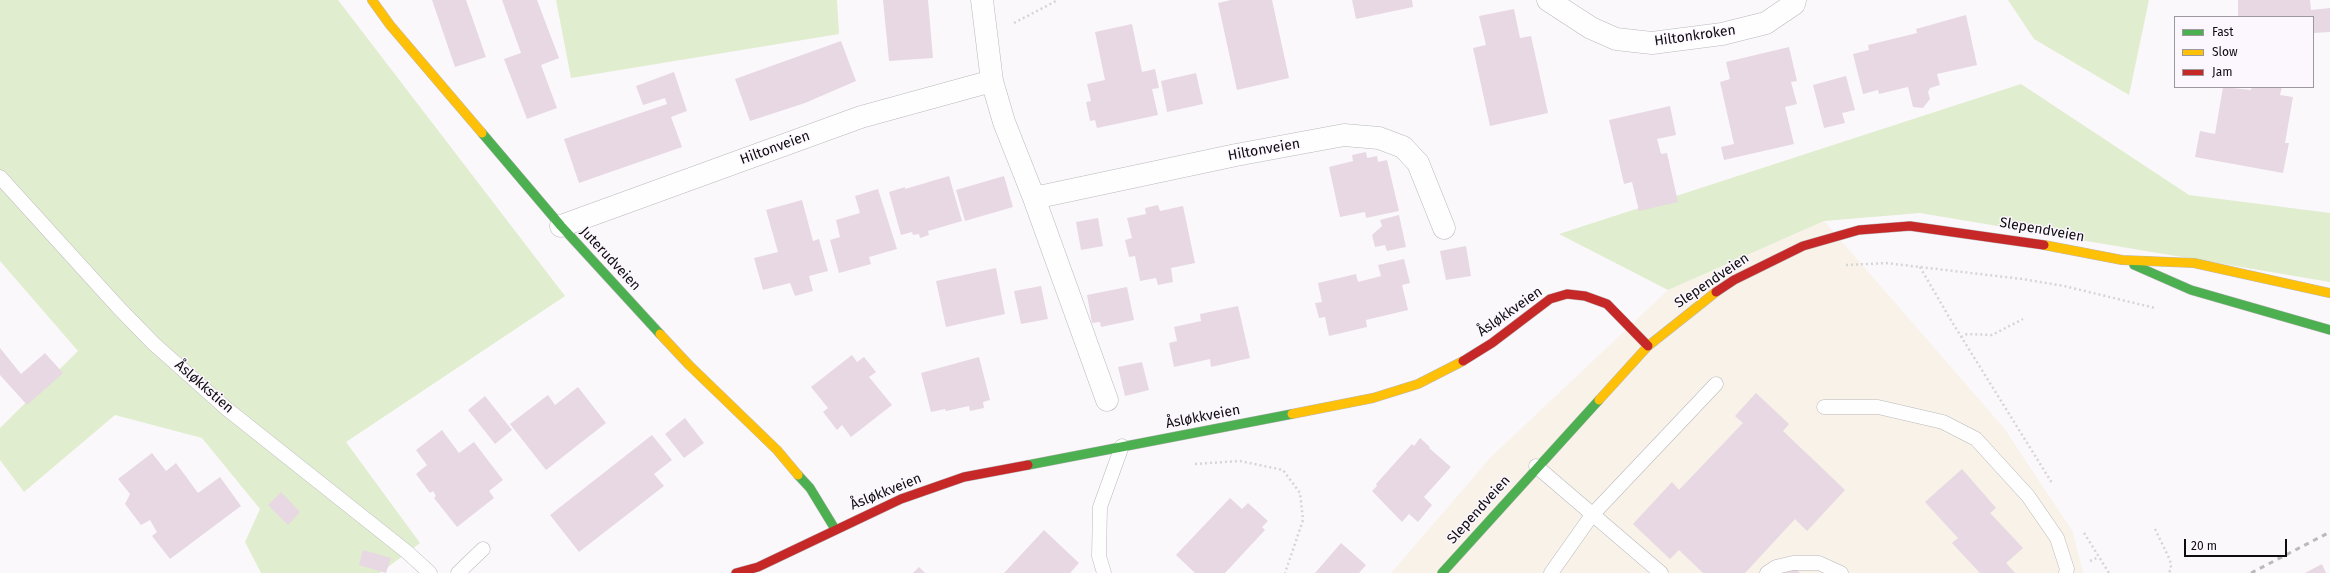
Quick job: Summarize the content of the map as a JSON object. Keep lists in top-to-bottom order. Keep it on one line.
{"streets":{"street":["Hiltonkroken","Hiltonveien","Slependveien","Juterudveien","Åsløkkveien"],"lane":["Åsløkkstien"]},"crossings":[["Hiltonveien","Juterudveien"],["Slependveien","Åsløkkveien"],["Juterudveien","Åsløkkveien"]],"legend":["Fast","Slow","Jam"],"scale_bar":"20 m"}
